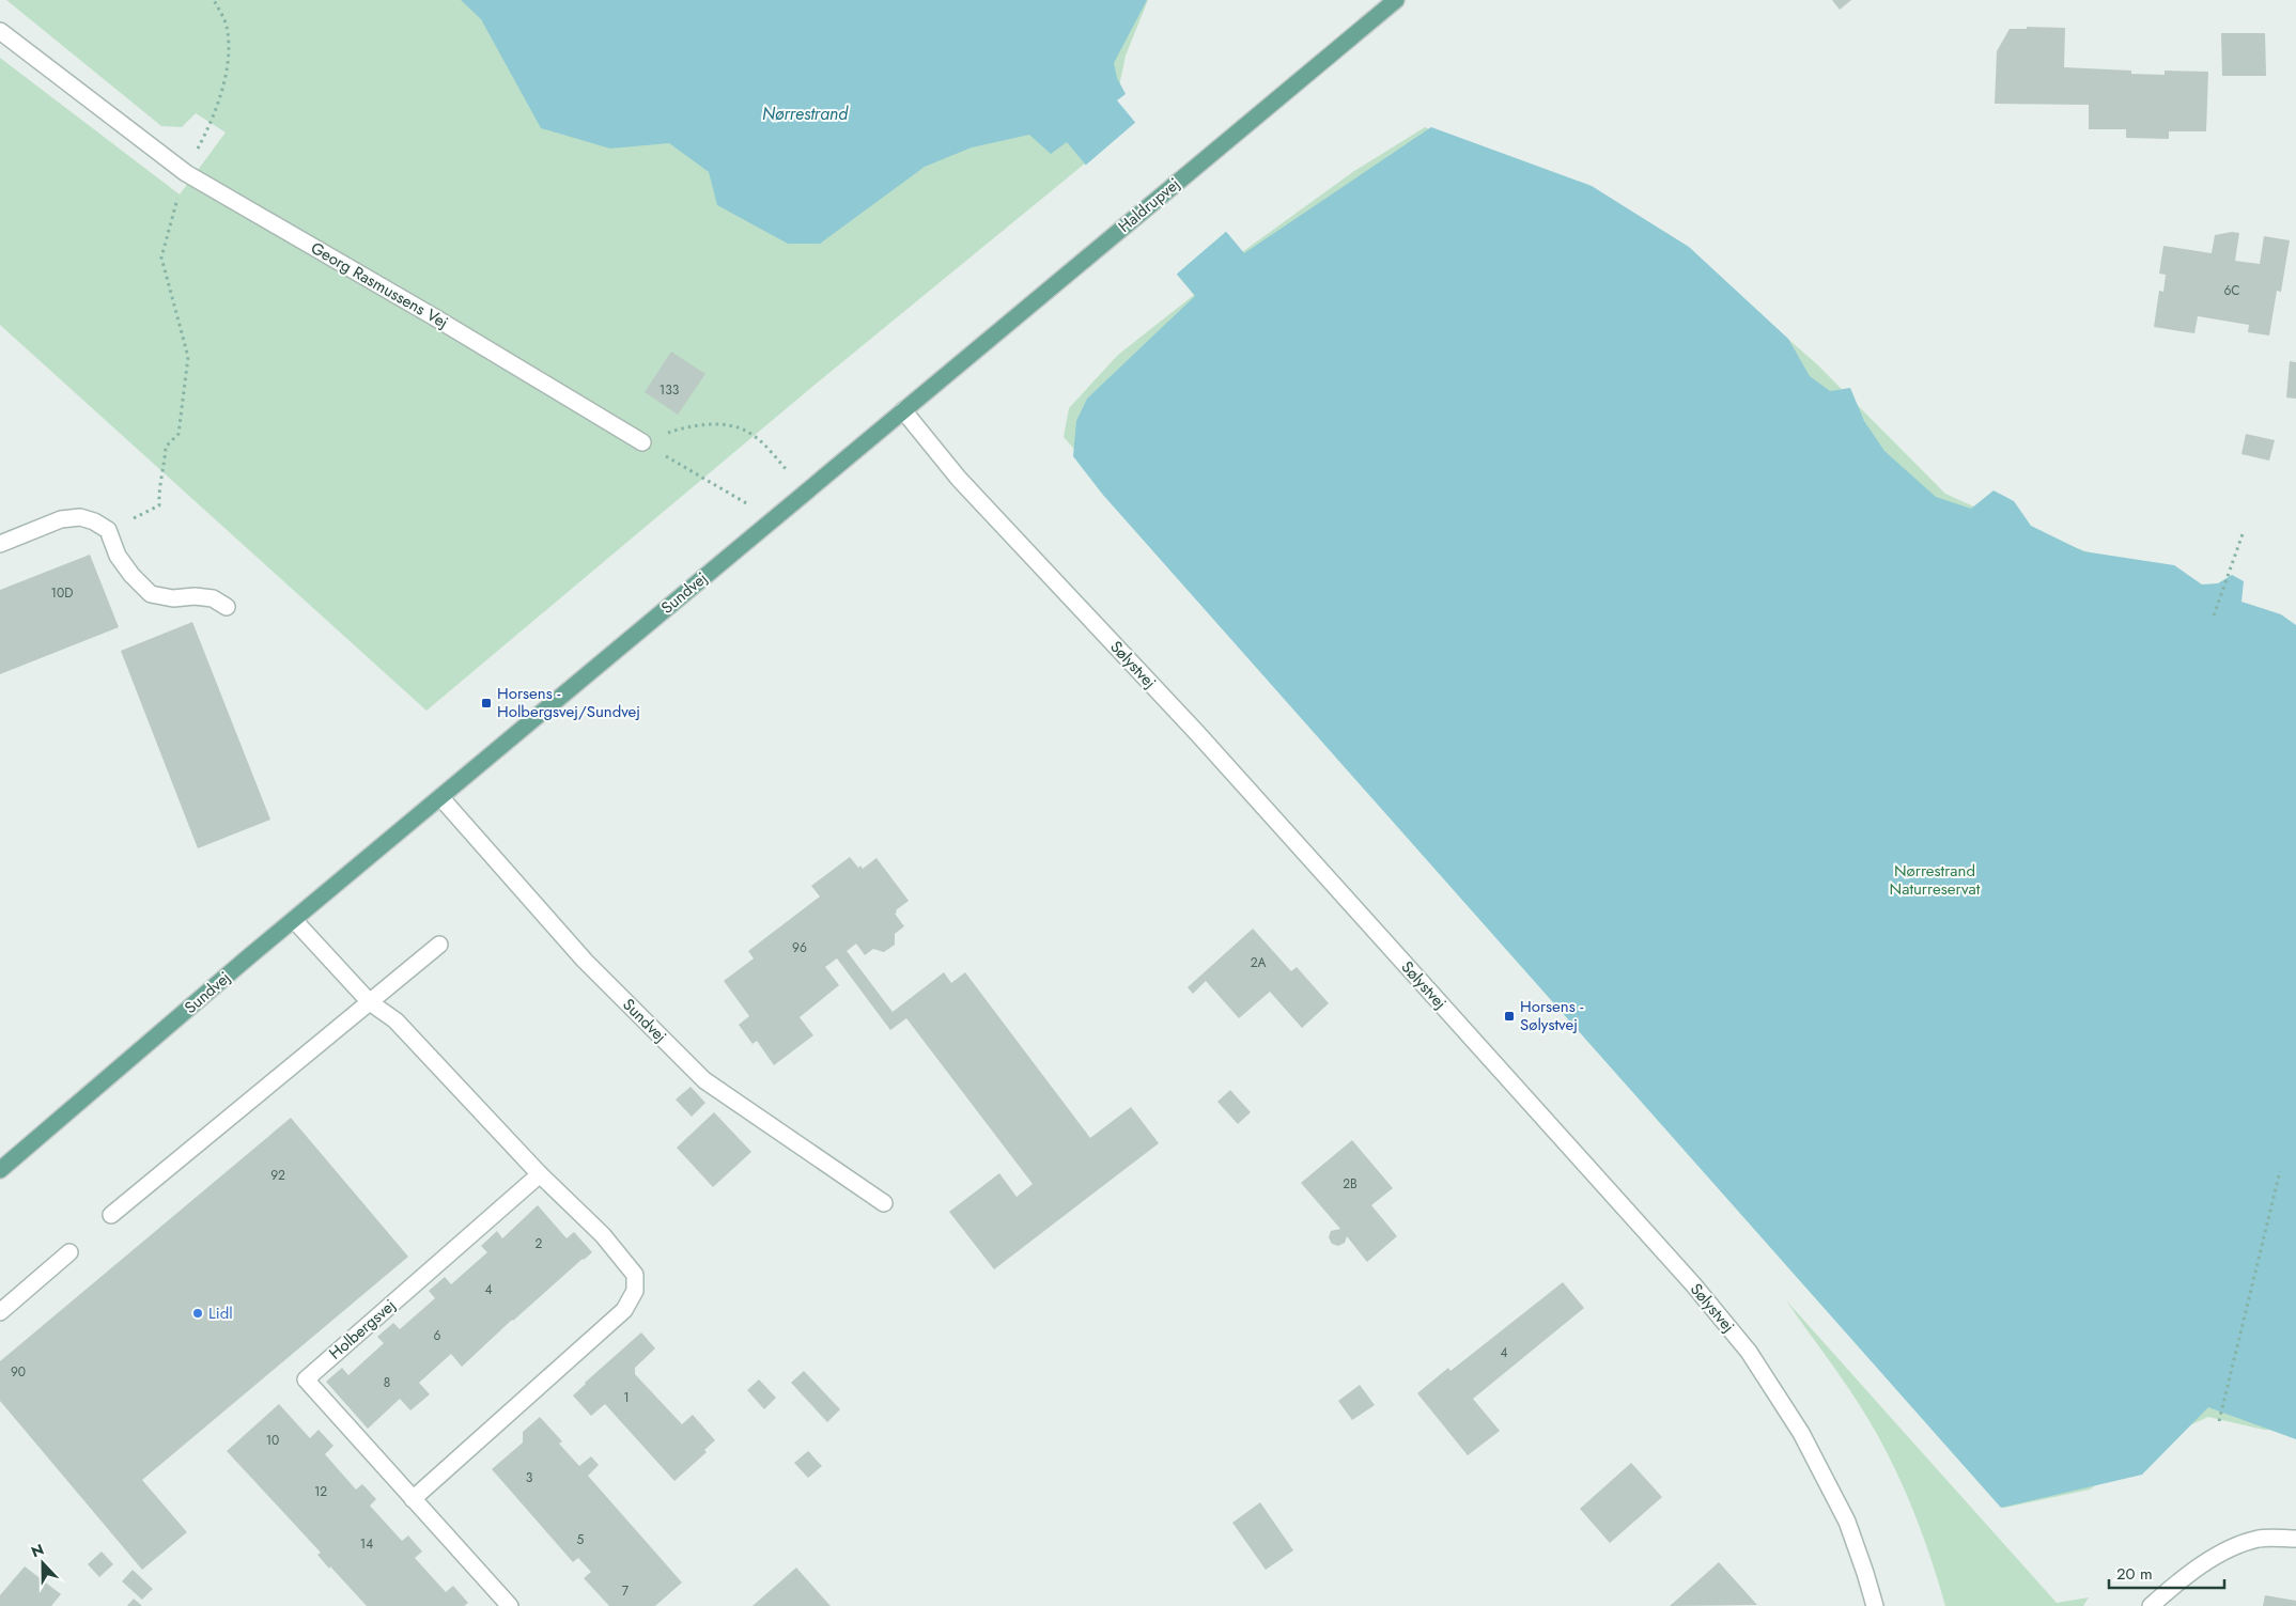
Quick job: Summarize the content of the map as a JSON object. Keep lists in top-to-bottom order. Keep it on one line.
{"streets":{"main road":["Haldrupvej","Sundvej"],"street":["Georg Rasmussens Vej","Sølystvej","Holbergsvej"]},"crossings":[["Haldrupvej","Sundvej"],["Haldrupvej","Sølystvej"],["Sundvej","Sølystvej"]],"water":["Nørrestrand"],"parks":["Nørrestrand Naturreservat"],"places":{"transit":["Horsens - Holbergsvej/Sundvej","Horsens - Sølystvej"],"other":["Lidl"]},"house_numbers":["6C","133","10D","96","2A","92","2B","2","4","6","4","90","8","1","10","3","12","5","14","7"],"scale_bar":"20 m","north":"top"}
